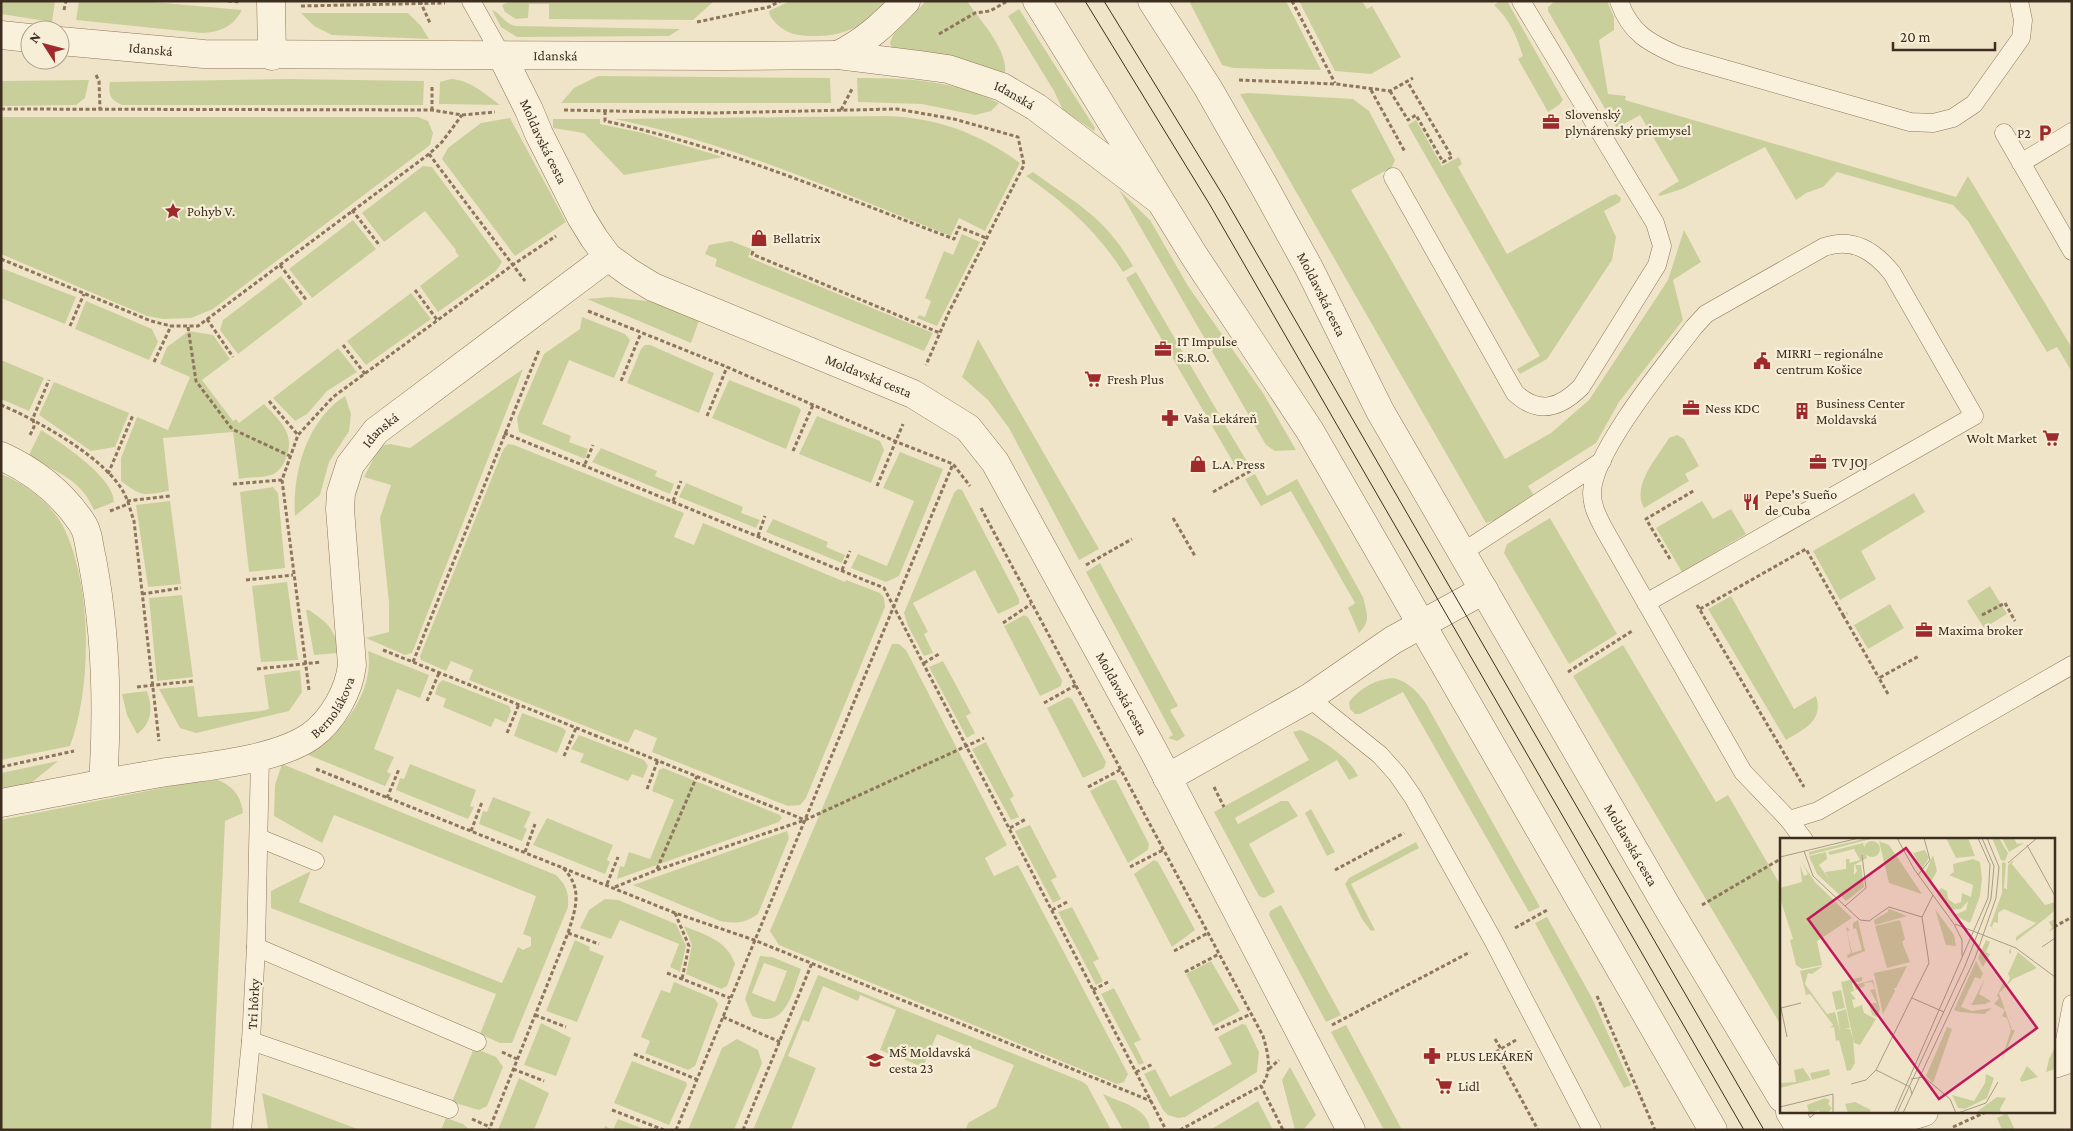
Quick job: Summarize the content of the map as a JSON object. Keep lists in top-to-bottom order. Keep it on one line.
{"streets":{"street":["Idanská","Moldavská cesta","Bernolákova"],"lane":["Tri hôrky"]},"crossings":[["Idanská","Moldavská cesta"],["Idanská","Bernolákova"],["Bernolákova","Tri hôrky"]],"places":{"office":["Slovenský plynárenský priemysel","IT Impulse S.R.O.","Ness KDC","TV JOJ","Maxima broker"],"parking":["P2"],"place":["Pohyb V."],"shop":["Bellatrix","L.A. Press"],"public building":["MIRRI – regionálne centrum Košice"],"supermarket":["Fresh Plus","Wolt Market","Lidl"],"building":["Business Center Moldavská"],"pharmacy":["Vaša Lekáreň","PLUS LEKÁREŇ"],"restaurant":["Pepe's Sueño de Cuba"],"school or university":["MŠ Moldavská cesta 23"]},"scale_bar":"20 m","north":"top left"}
